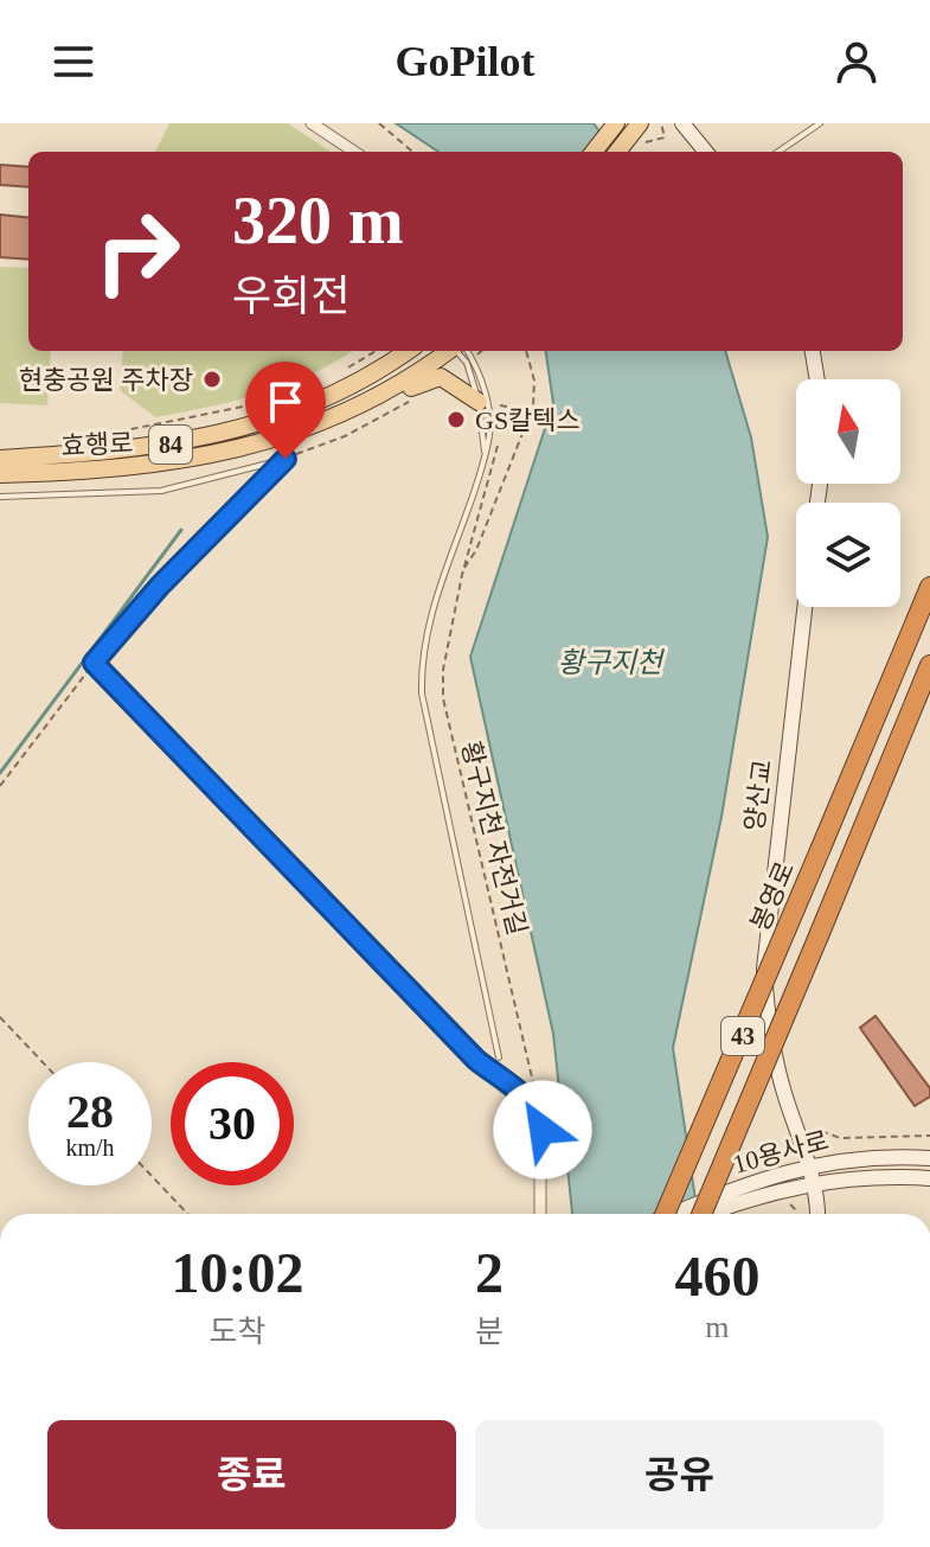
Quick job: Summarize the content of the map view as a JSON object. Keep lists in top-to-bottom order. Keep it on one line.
{"streets":{"highway":["봉영로","43"],"main road":["효행로","84"],"street":["양산교","10용사로"],"path":["황구지천 자전거길"]},"crossings":[["양산교","10용사로"]],"water":["황구지천"],"places":["현충공원 주차장","GS칼텍스"],"north":"top","page":{"header":"GoPilot","turn":["320 m","우회전"],"speed":"28 km/h","limit":"30","eta":["10:02","도착","2","분","460","m"],"buttons":["종료","공유"]}}
